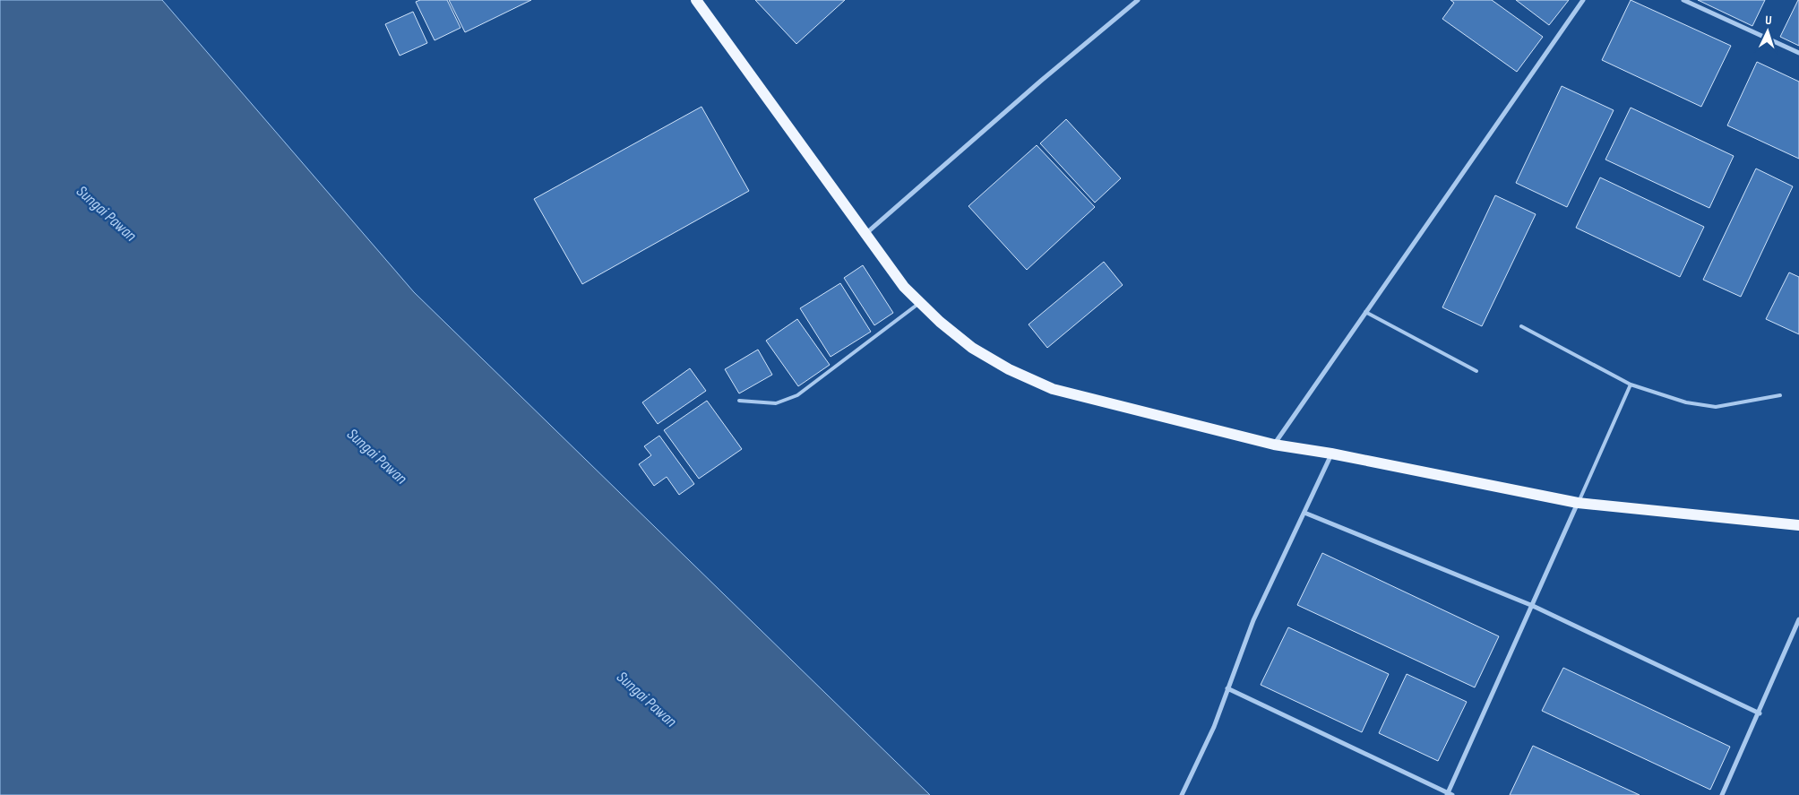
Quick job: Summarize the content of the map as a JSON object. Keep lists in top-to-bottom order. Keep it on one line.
{"water":["Sungai Pawan"],"north":"top"}
